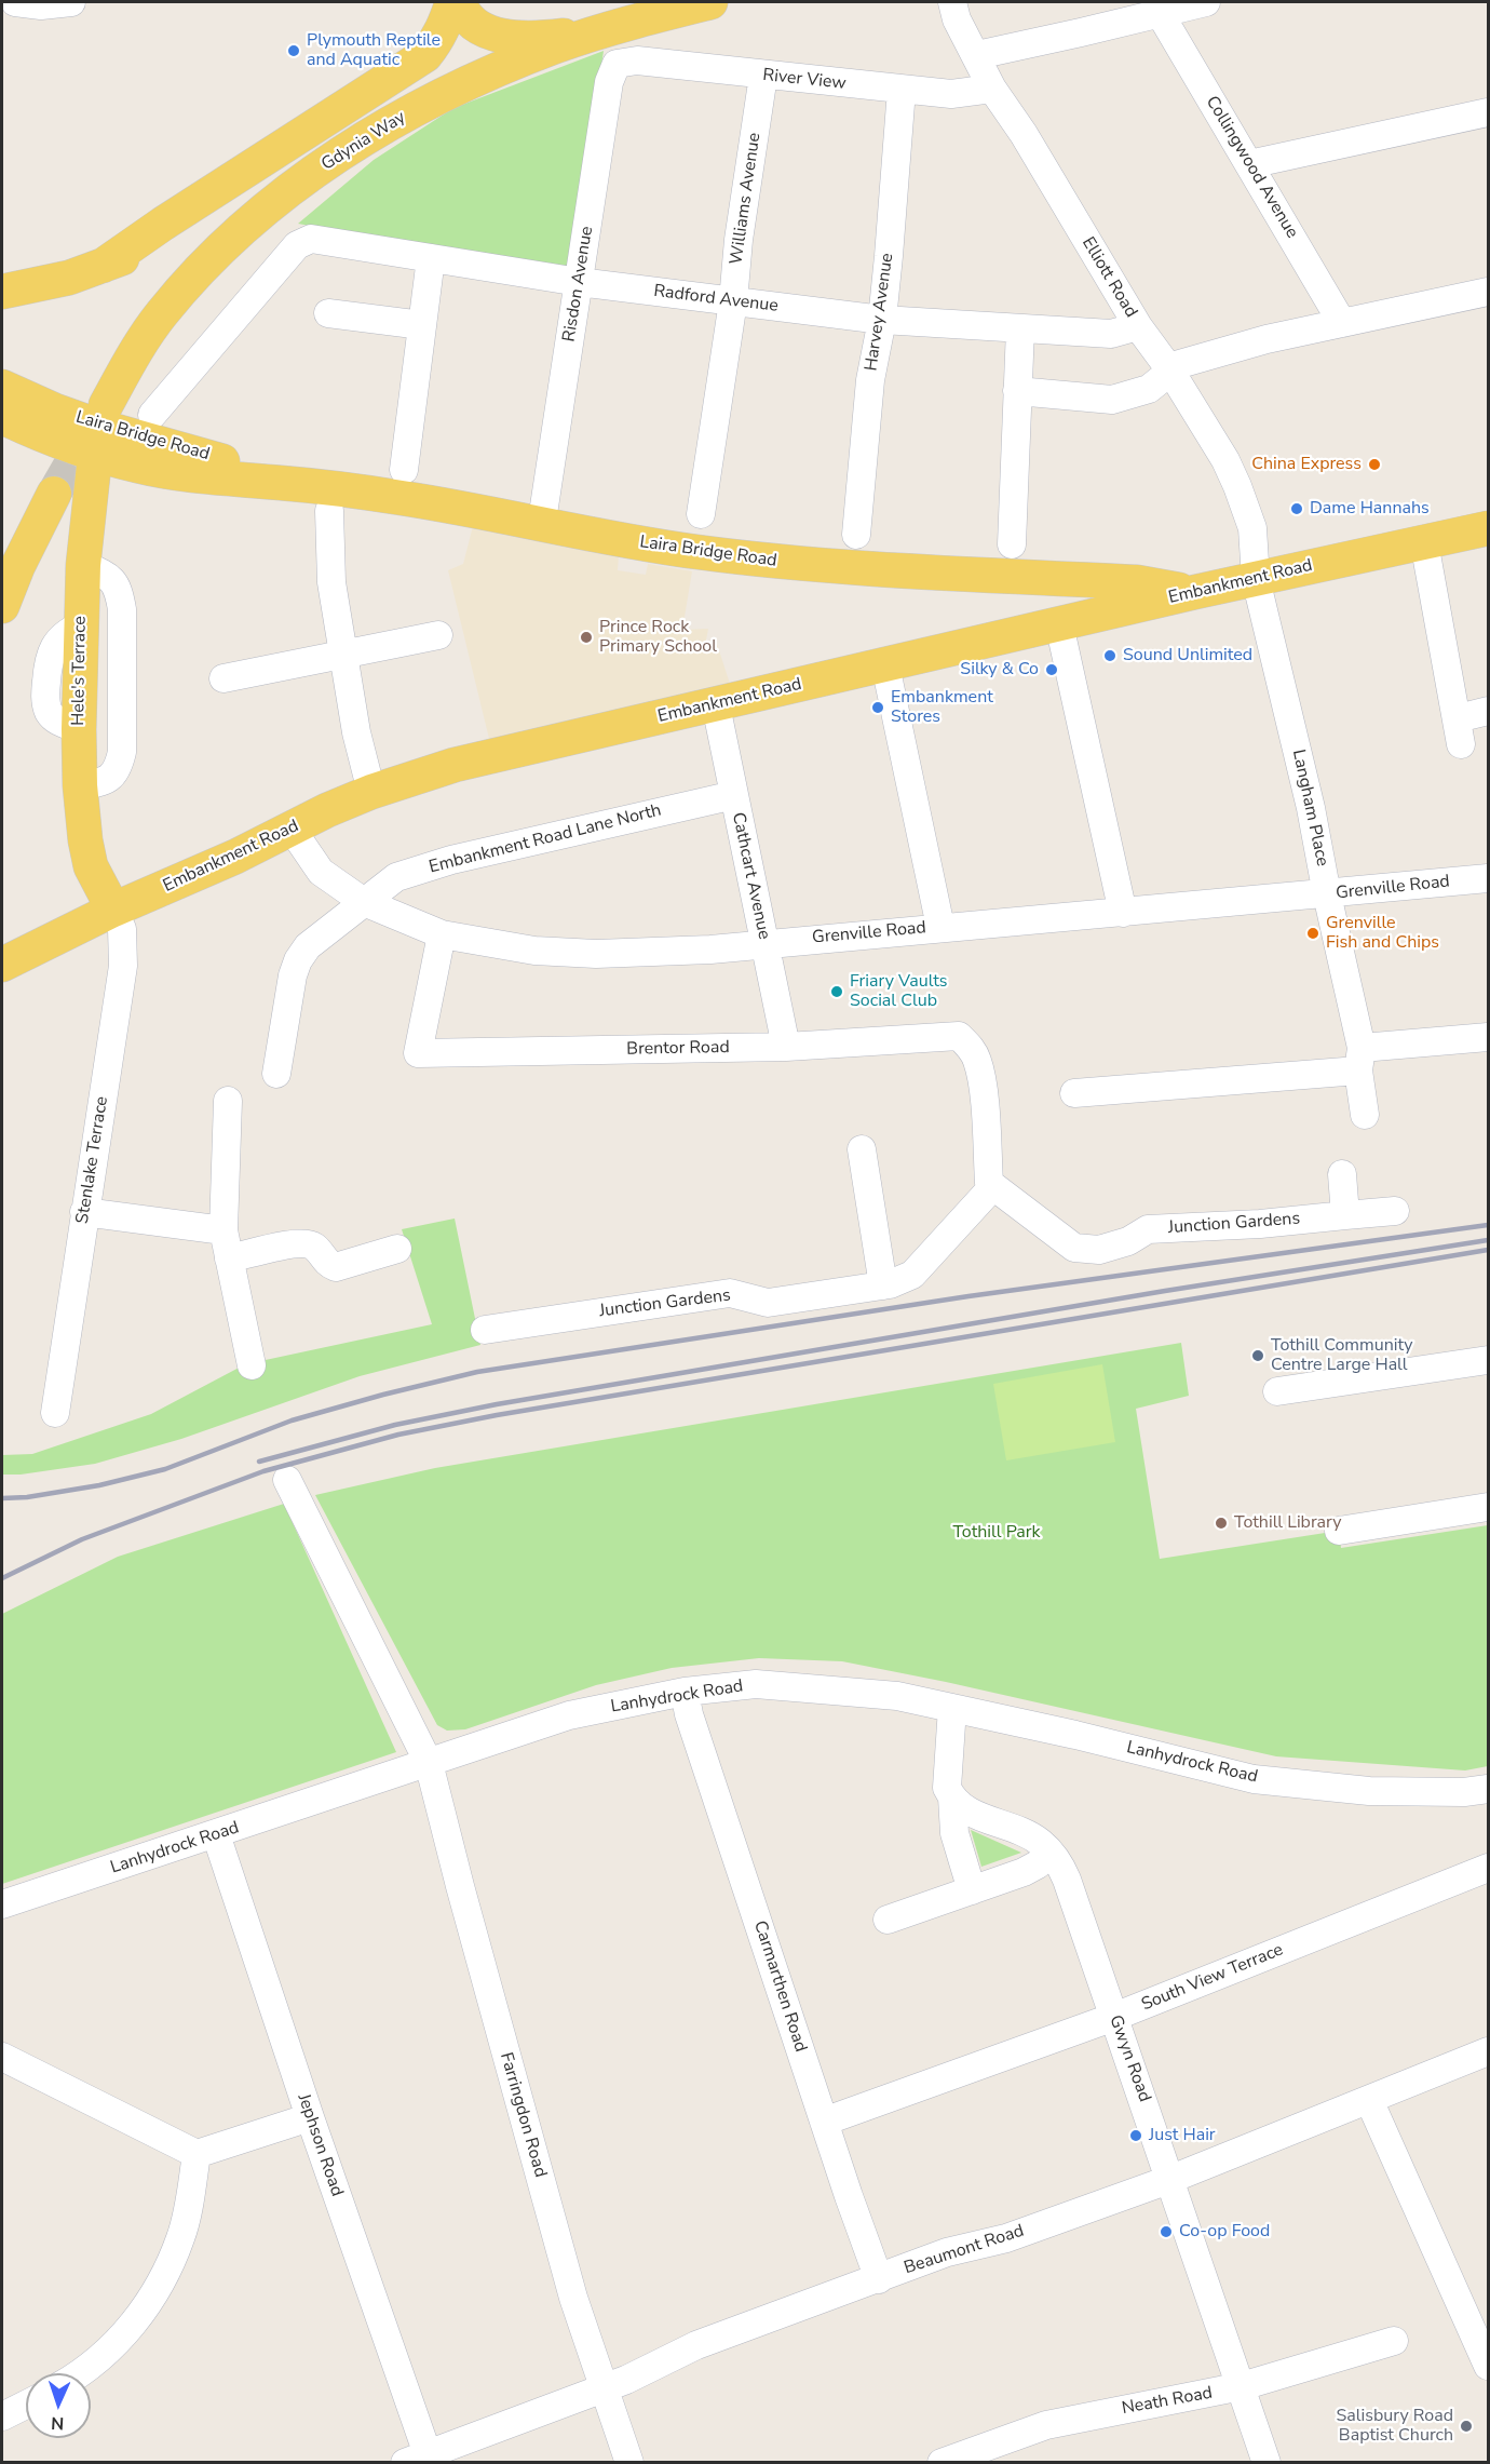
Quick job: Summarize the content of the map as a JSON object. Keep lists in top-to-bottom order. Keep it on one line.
{"streets":{"main road":["Gdynia Way","Laira Bridge Road","Embankment Road","Hele's Terrace"],"street":["River View","Collingwood Avenue","Williams Avenue","Elliott Road","Risdon Avenue","Radford Avenue","Harvey Avenue","Langham Place","Embankment Road Lane North","Cathcart Avenue","Grenville Road","Brentor Road","Stenlake Terrace","Junction Gardens","Lanhydrock Road","South View Terrace","Carmarthen Road","Gwyn Road","Farringdon Road","Jephson Road","Beaumont Road","Neath Road"]},"crossings":[["River View","Williams Avenue"],["River View","Elliott Road"],["River View","Risdon Avenue"],["River View","Harvey Avenue"],["Gdynia Way","Laira Bridge Road"],["Gdynia Way","Hele's Terrace"],["Williams Avenue","Radford Avenue"],["Elliott Road","Radford Avenue"],["Elliott Road","Embankment Road"],["Elliott Road","Langham Place"],["Risdon Avenue","Radford Avenue"],["Radford Avenue","Harvey Avenue"],["Laira Bridge Road","Embankment Road"],["Laira Bridge Road","Hele's Terrace"],["Embankment Road","Hele's Terrace"],["Embankment Road","Langham Place"],["Embankment Road","Cathcart Avenue"],["Embankment Road","Grenville Road"],["Embankment Road","Stenlake Terrace"],["Hele's Terrace","Stenlake Terrace"],["Langham Place","Grenville Road"],["Embankment Road Lane North","Cathcart Avenue"],["Embankment Road Lane North","Grenville Road"],["Cathcart Avenue","Grenville Road"],["Cathcart Avenue","Brentor Road"],["Grenville Road","Brentor Road"],["Brentor Road","Junction Gardens"],["Lanhydrock Road","Carmarthen Road"],["Lanhydrock Road","Farringdon Road"],["Lanhydrock Road","Jephson Road"],["South View Terrace","Carmarthen Road"],["South View Terrace","Gwyn Road"],["Carmarthen Road","Beaumont Road"],["Gwyn Road","Beaumont Road"],["Gwyn Road","Neath Road"],["Farringdon Road","Beaumont Road"],["Jephson Road","Beaumont Road"]],"parks":["Tothill Park"],"places":["Plymouth Reptile and Aquatic","China Express","Dame Hannahs","Prince Rock Primary School","Sound Unlimited","Silky & Co","Embankment Stores","Grenville Fish and Chips","Friary Vaults Social Club","Tothill Community Centre Large Hall","Tothill Library","Just Hair","Co-op Food","Salisbury Road Baptist Church"],"north":"bottom"}
